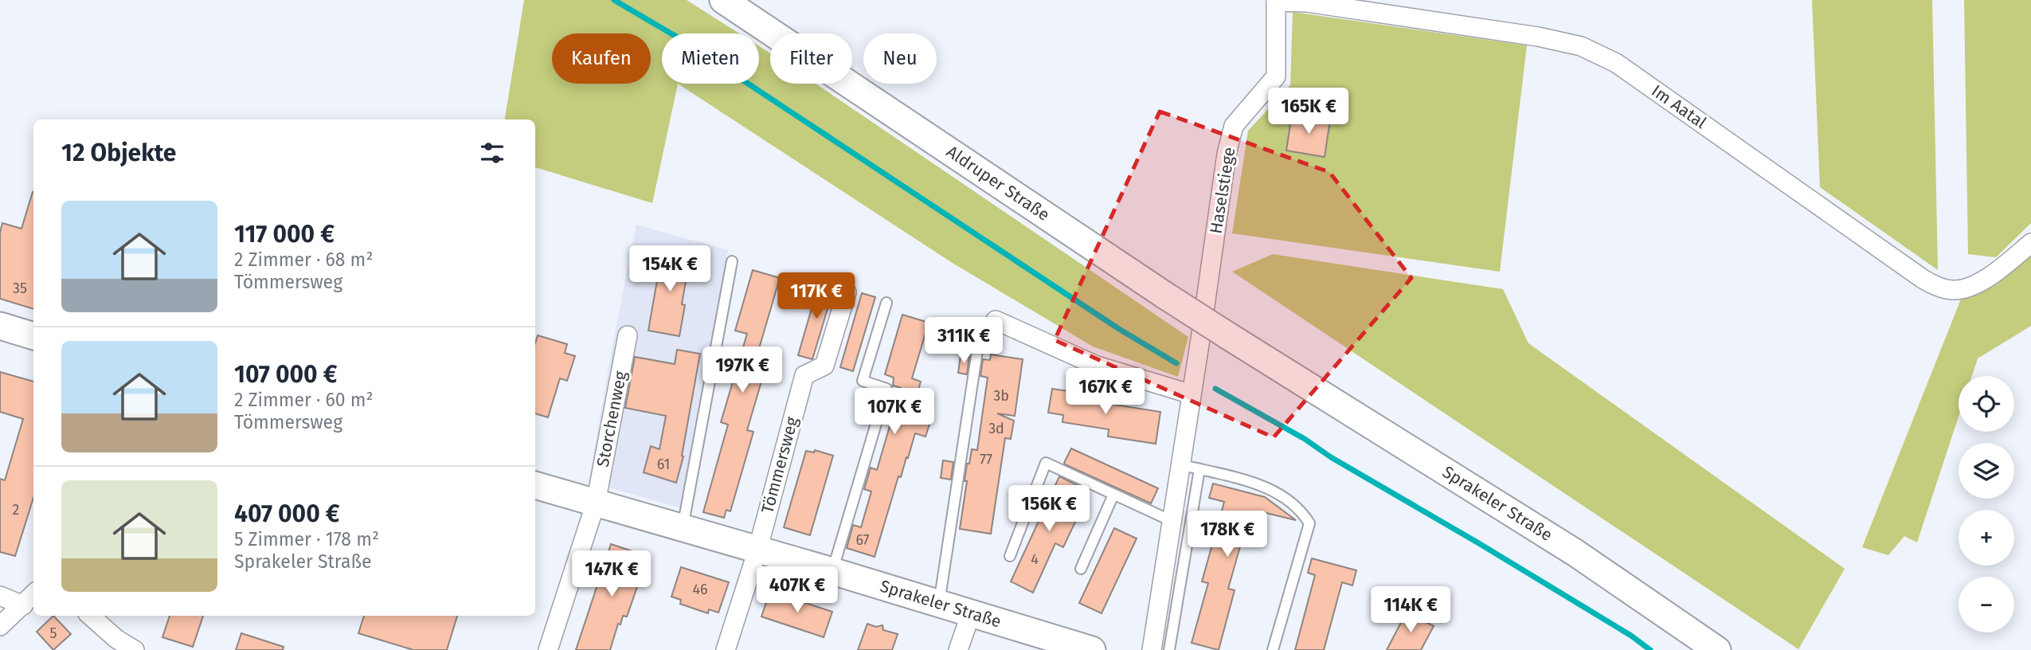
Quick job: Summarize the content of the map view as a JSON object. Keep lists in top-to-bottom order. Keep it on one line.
{"streets":{"main road":["Aldruper Straße","Sprakeler Straße"],"street":["Im Aatal","Haselstiege","Storchenweg","Tömmersweg"]},"crossings":[["Im Aatal","Haselstiege"],["Aldruper Straße","Sprakeler Straße"],["Storchenweg","Sprakeler Straße"],["Tömmersweg","Sprakeler Straße"]],"house_numbers":["35","3b","3d","77","61","2","67","4","46","5"],"page":{"chip":["Kaufen","Mieten","Filter","Neu"],"price":["165K €","154K €","117K €","311K €","197K €","167K €","107K €","156K €","178K €","147K €","407K €","114K €"],"heading":"12 Objekte","list":[{"name":"117 000 €","note":"2 Zimmer · 68 m² · Tömmersweg"},{"name":"107 000 €","note":"2 Zimmer · 60 m² · Tömmersweg"},{"name":"407 000 €","note":"5 Zimmer · 178 m² · Sprakeler Straße"}],"map_buttons":["+","−"]}}
